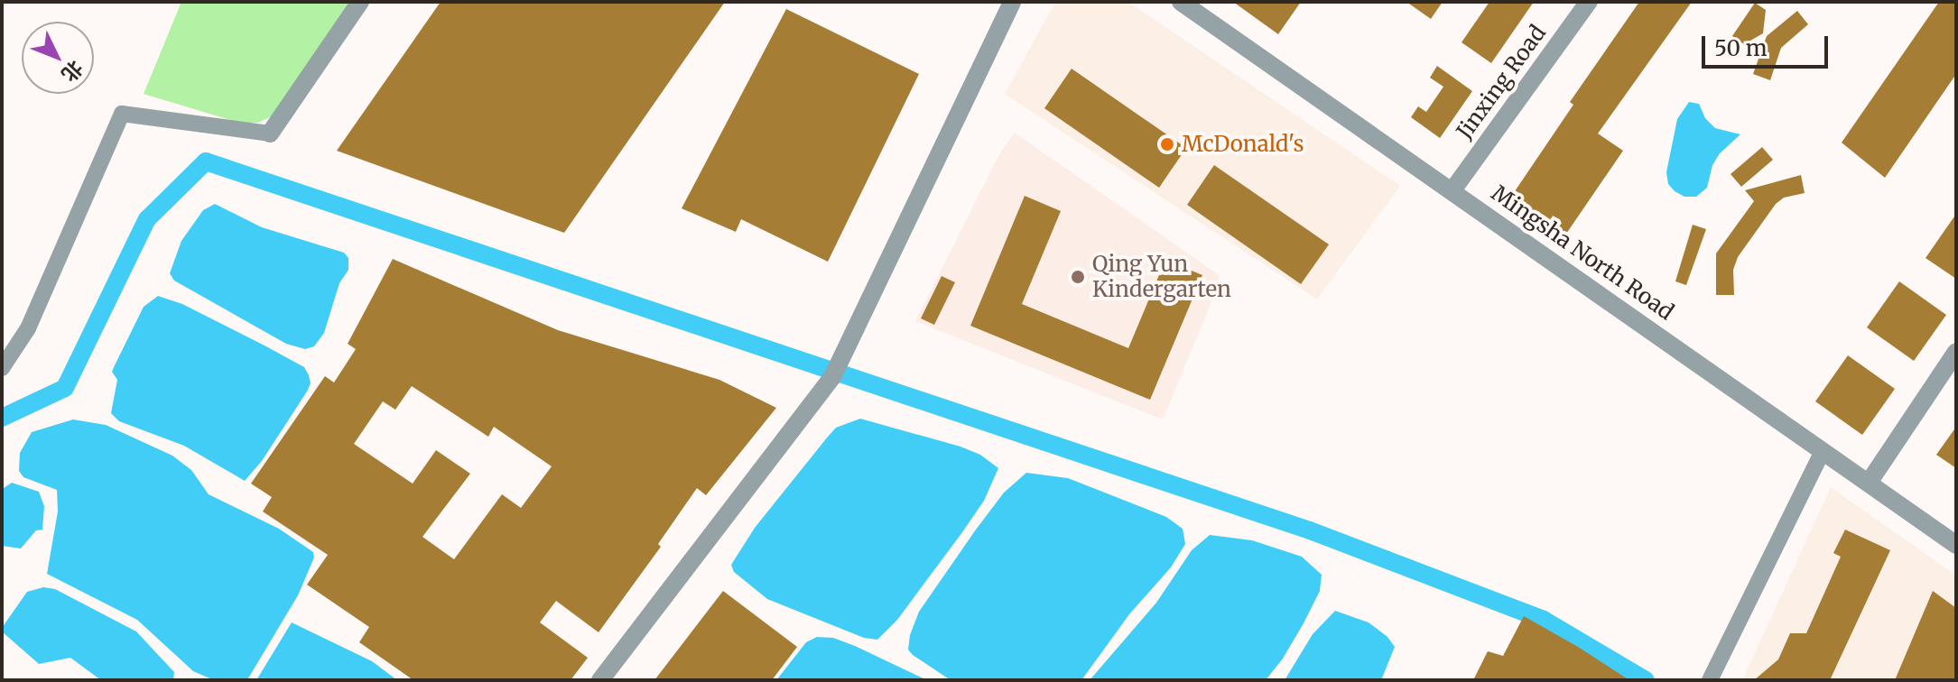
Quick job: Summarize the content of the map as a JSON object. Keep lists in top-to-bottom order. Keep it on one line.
{"streets":{"street":["Jinxing Road","Mingsha North Road"]},"crossings":[["Jinxing Road","Mingsha North Road"]],"places":["McDonald's","Qing Yun Kindergarten"],"scale_bar":"50 m","north":"bottom right"}
